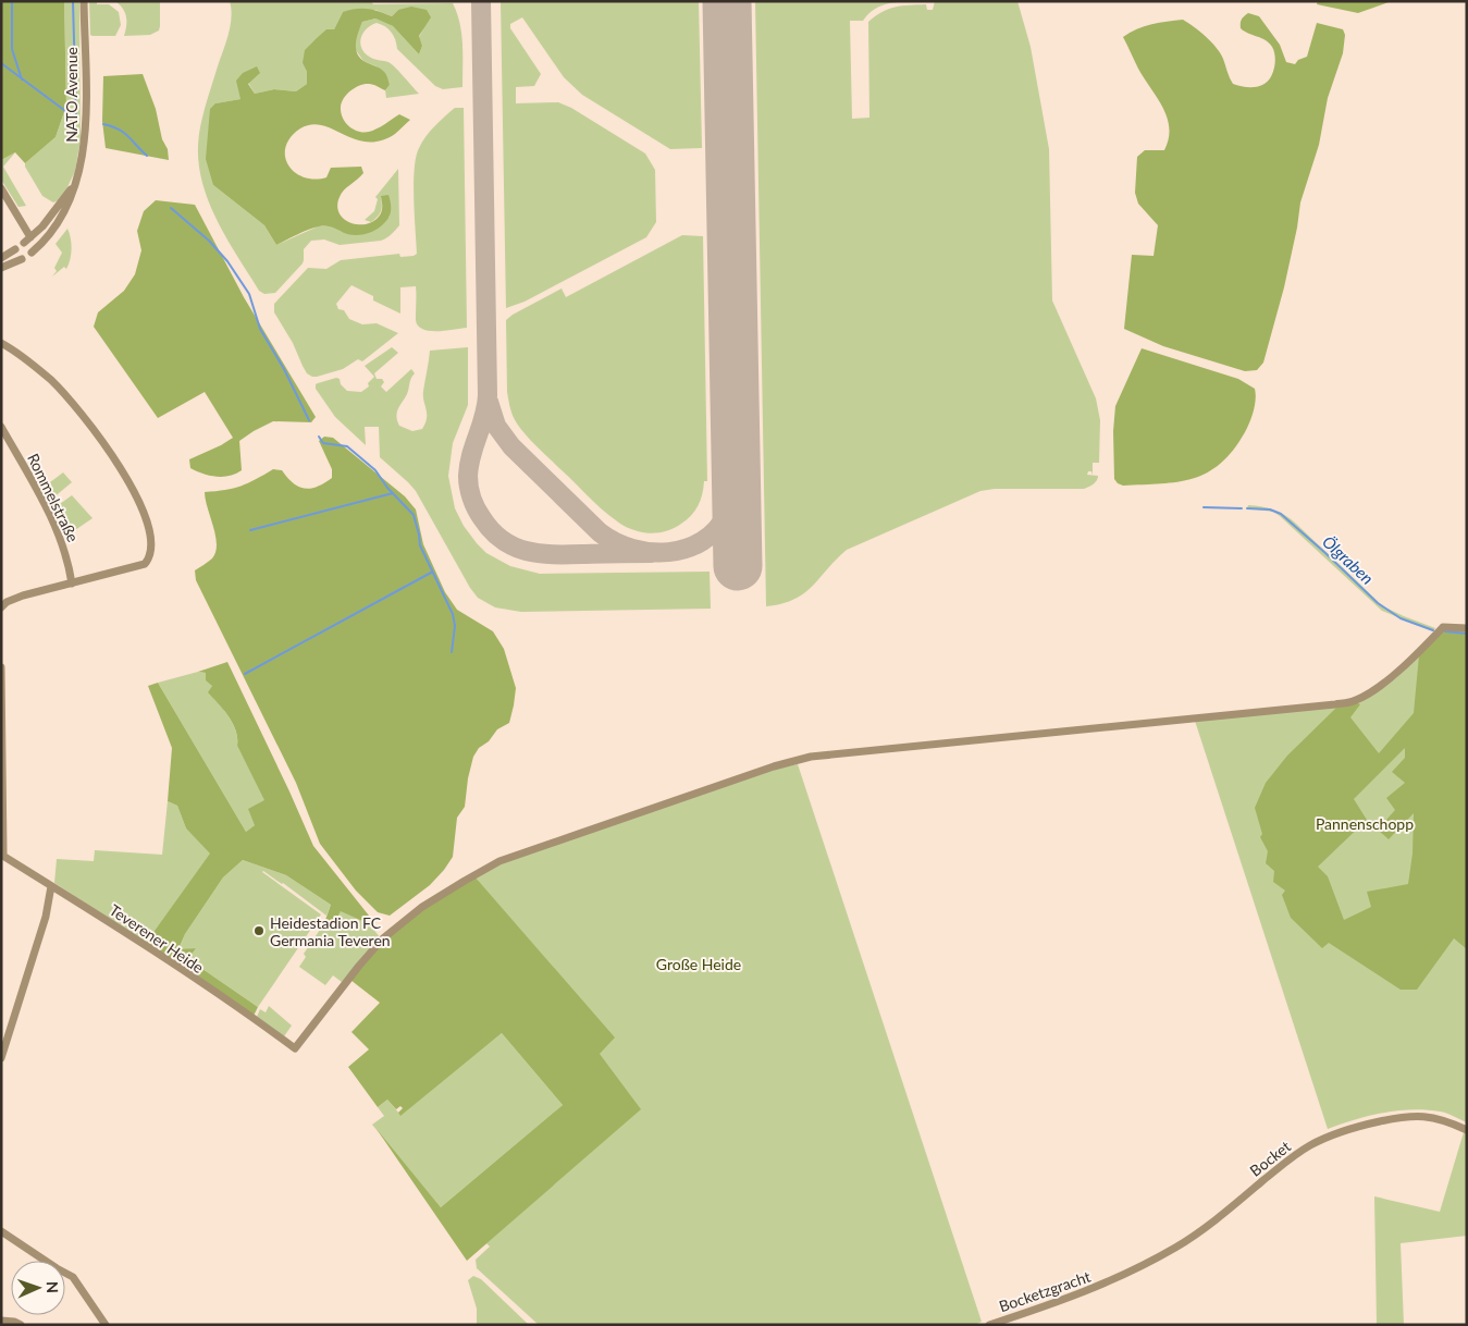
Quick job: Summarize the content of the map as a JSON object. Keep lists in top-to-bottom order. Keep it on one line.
{"streets":{"street":["NATO Avenue","Rommelstraße","Teverener Heide","Bocket","Bocketzgracht"]},"crossings":[["Bocket","Bocketzgracht"]],"water":["Ölgraben"],"parks":["Pannenschopp","Große Heide"],"places":["Heidestadion FC Germania Teveren"],"north":"right"}
